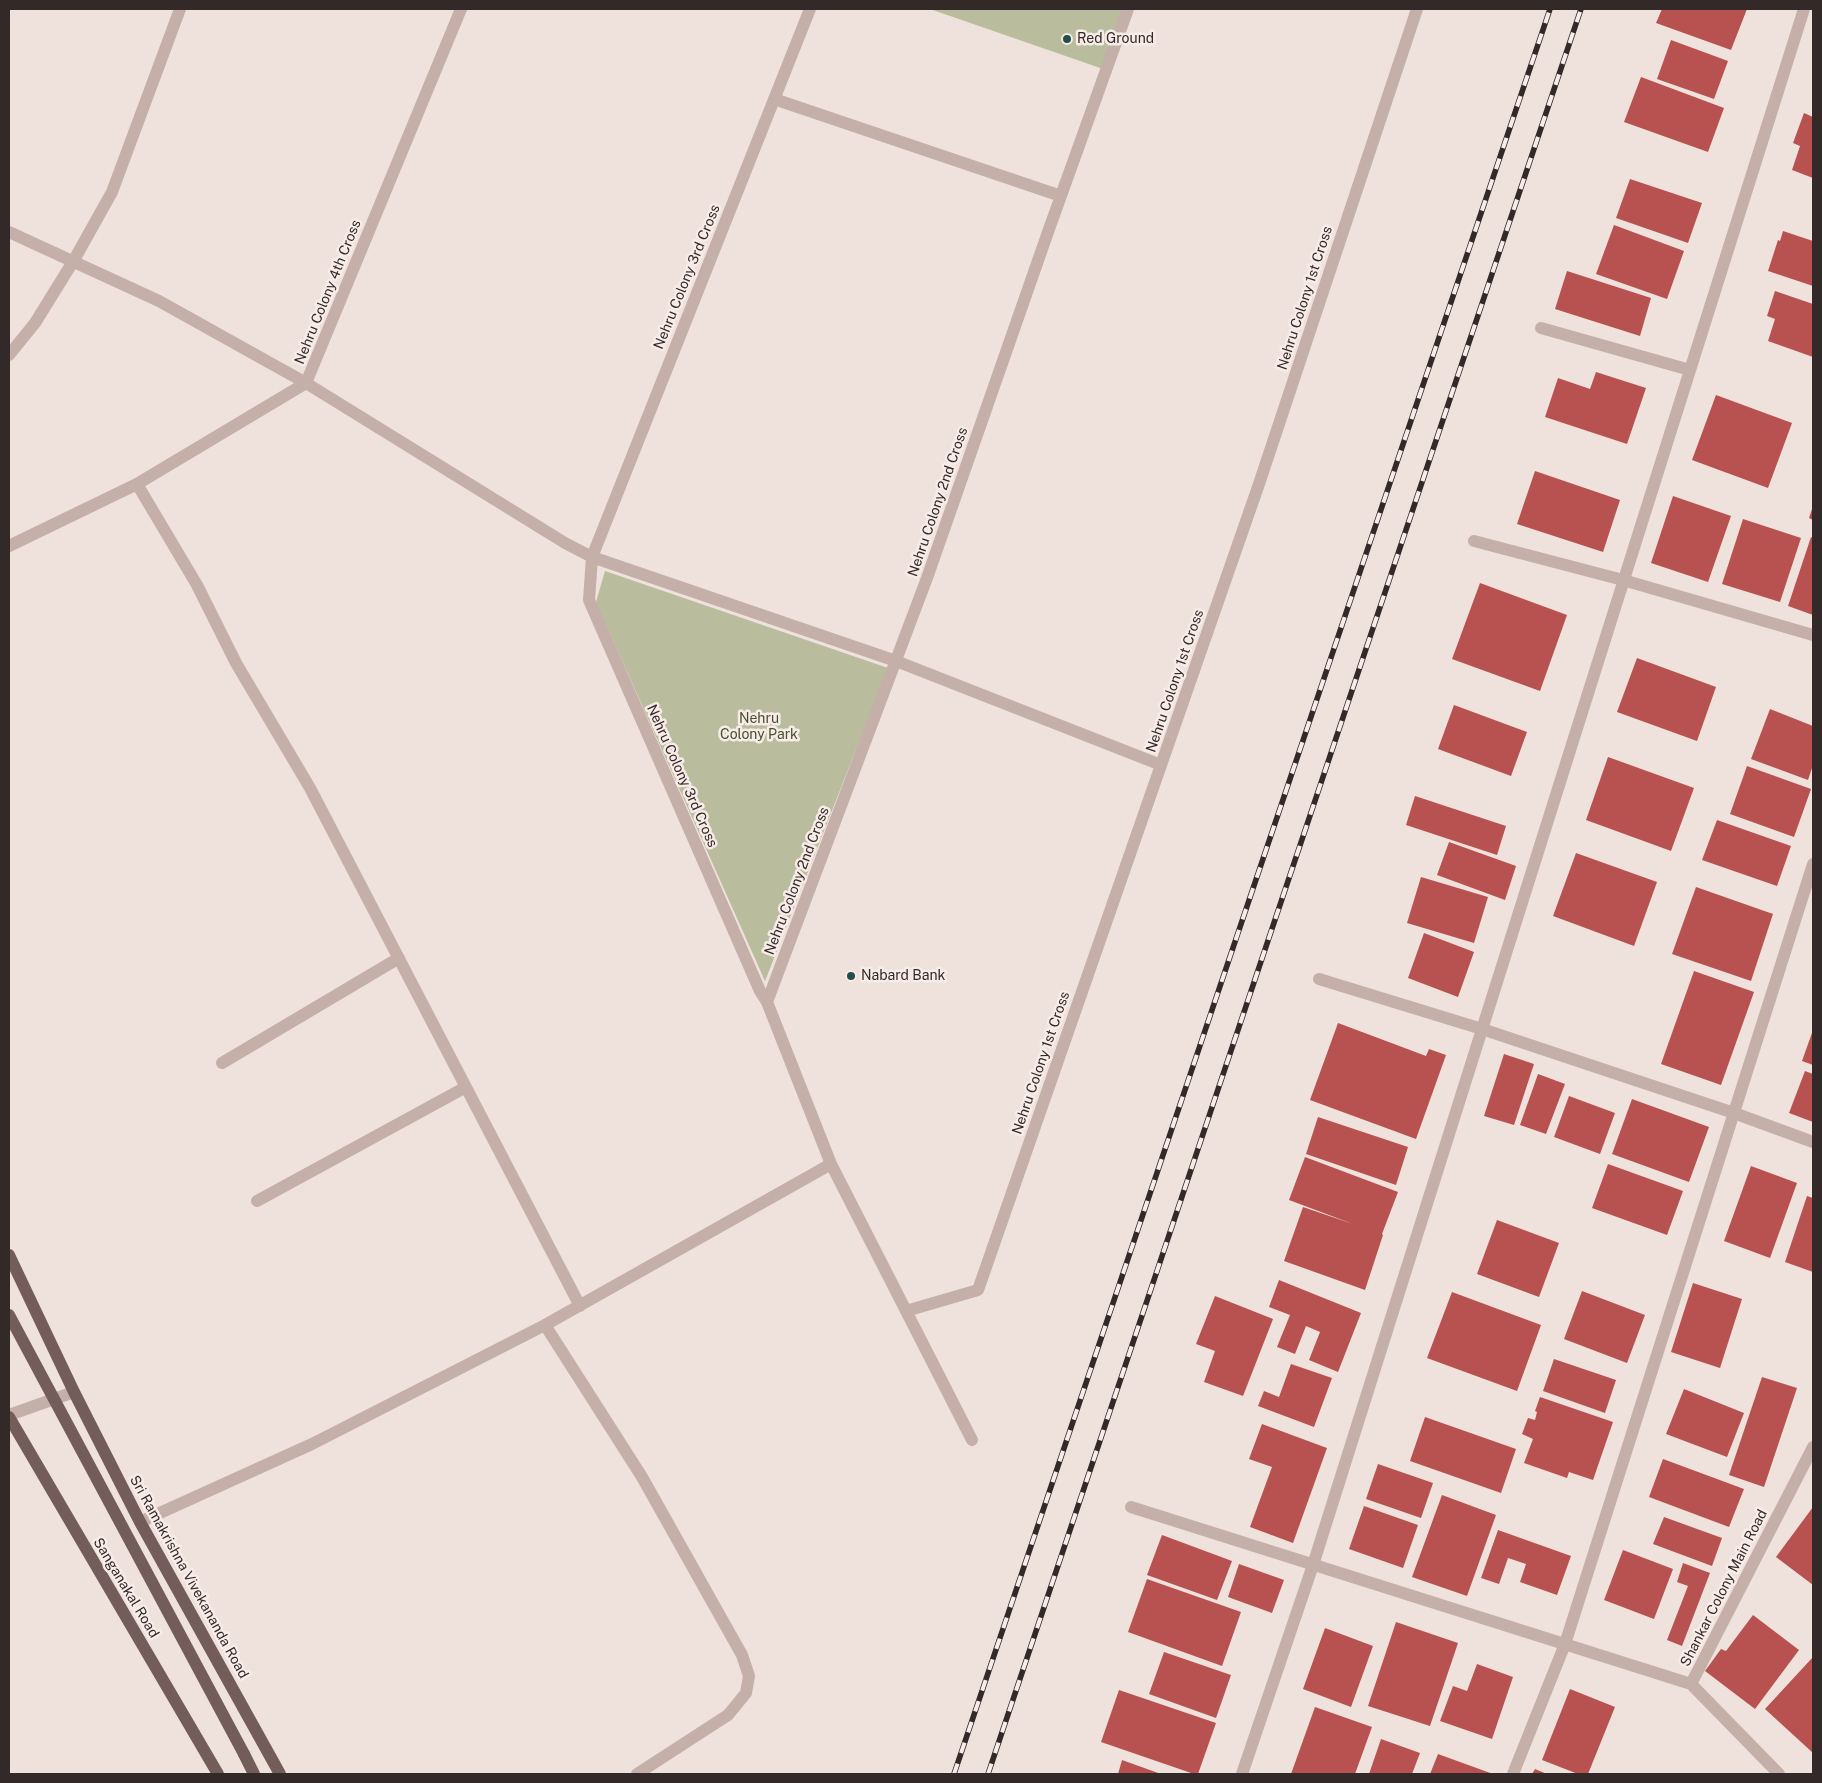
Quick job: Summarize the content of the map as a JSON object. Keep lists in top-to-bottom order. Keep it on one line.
{"streets":{"main road":["Sri Ramakrishna Vivekananda Road","Sanganakal Road"],"street":["Nehru Colony 3rd Cross","Nehru Colony 4th Cross","Nehru Colony 1st Cross","Nehru Colony 2nd Cross","Shankar Colony Main Road"]},"crossings":[["Nehru Colony 3rd Cross","Nehru Colony 1st Cross"],["Nehru Colony 3rd Cross","Nehru Colony 2nd Cross"]],"parks":["Nehru Colony Park"],"places":["Red Ground","Nabard Bank"]}
